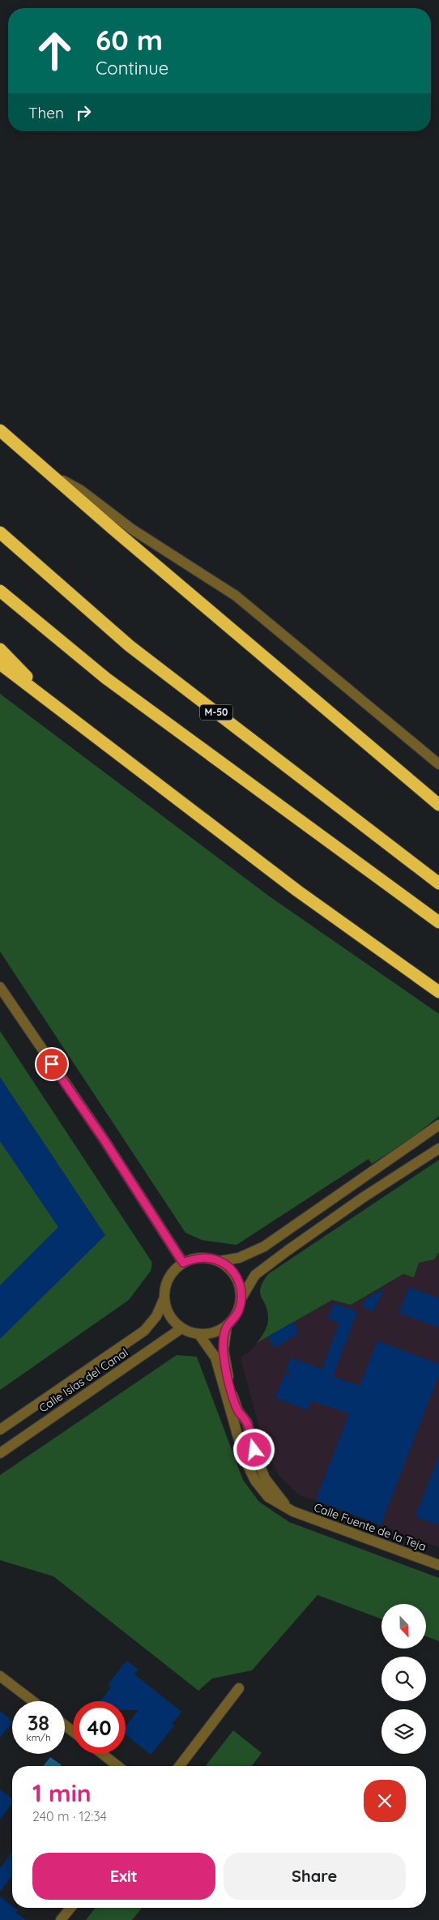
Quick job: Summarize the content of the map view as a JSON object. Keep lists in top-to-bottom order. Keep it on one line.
{"streets":{"highway":["M-50"],"street":["Calle Islas del Canal","Calle Fuente de la Teja"]},"crossings":[["Calle Islas del Canal","Calle Fuente de la Teja"]],"north":"bottom","page":{"turn":["60 m","Continue"],"then":"Then","speed":"38 km/h","limit":"40","heading":["1 min","240 m · 12:34"],"buttons":["Exit","Share"]}}
